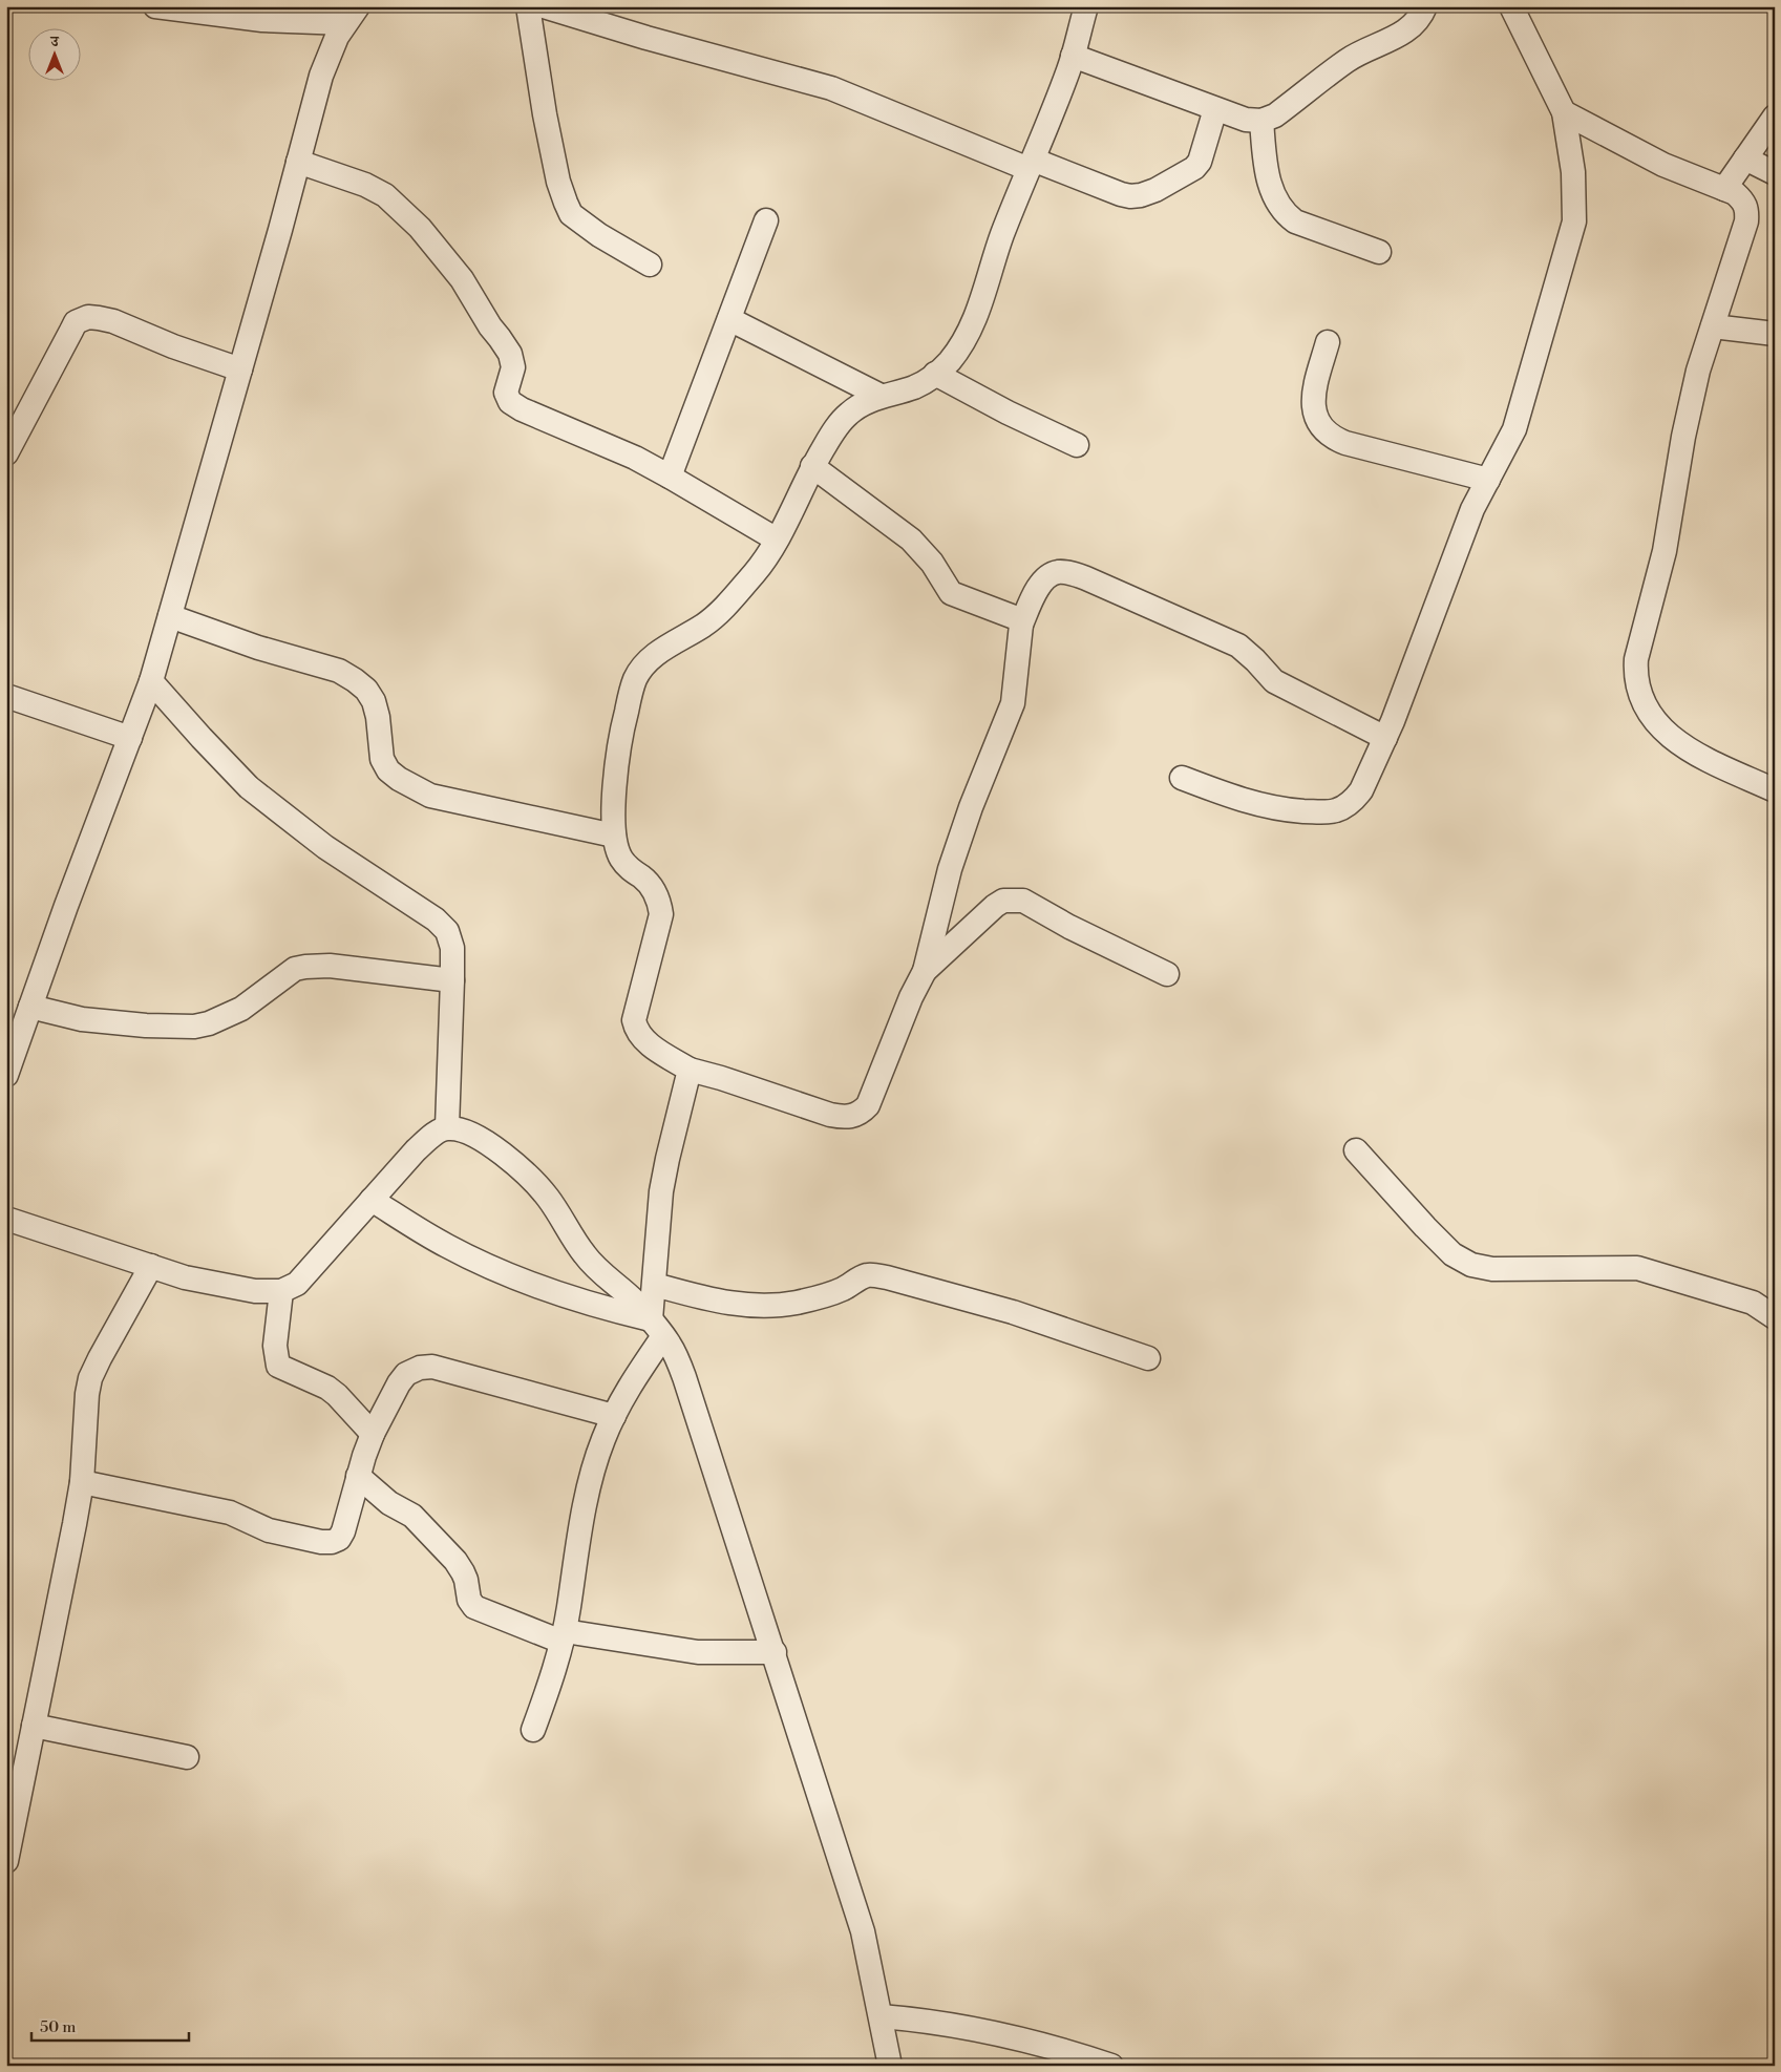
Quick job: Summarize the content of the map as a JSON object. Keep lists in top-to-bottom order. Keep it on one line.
{"scale_bar":"50 m","north":"top"}
